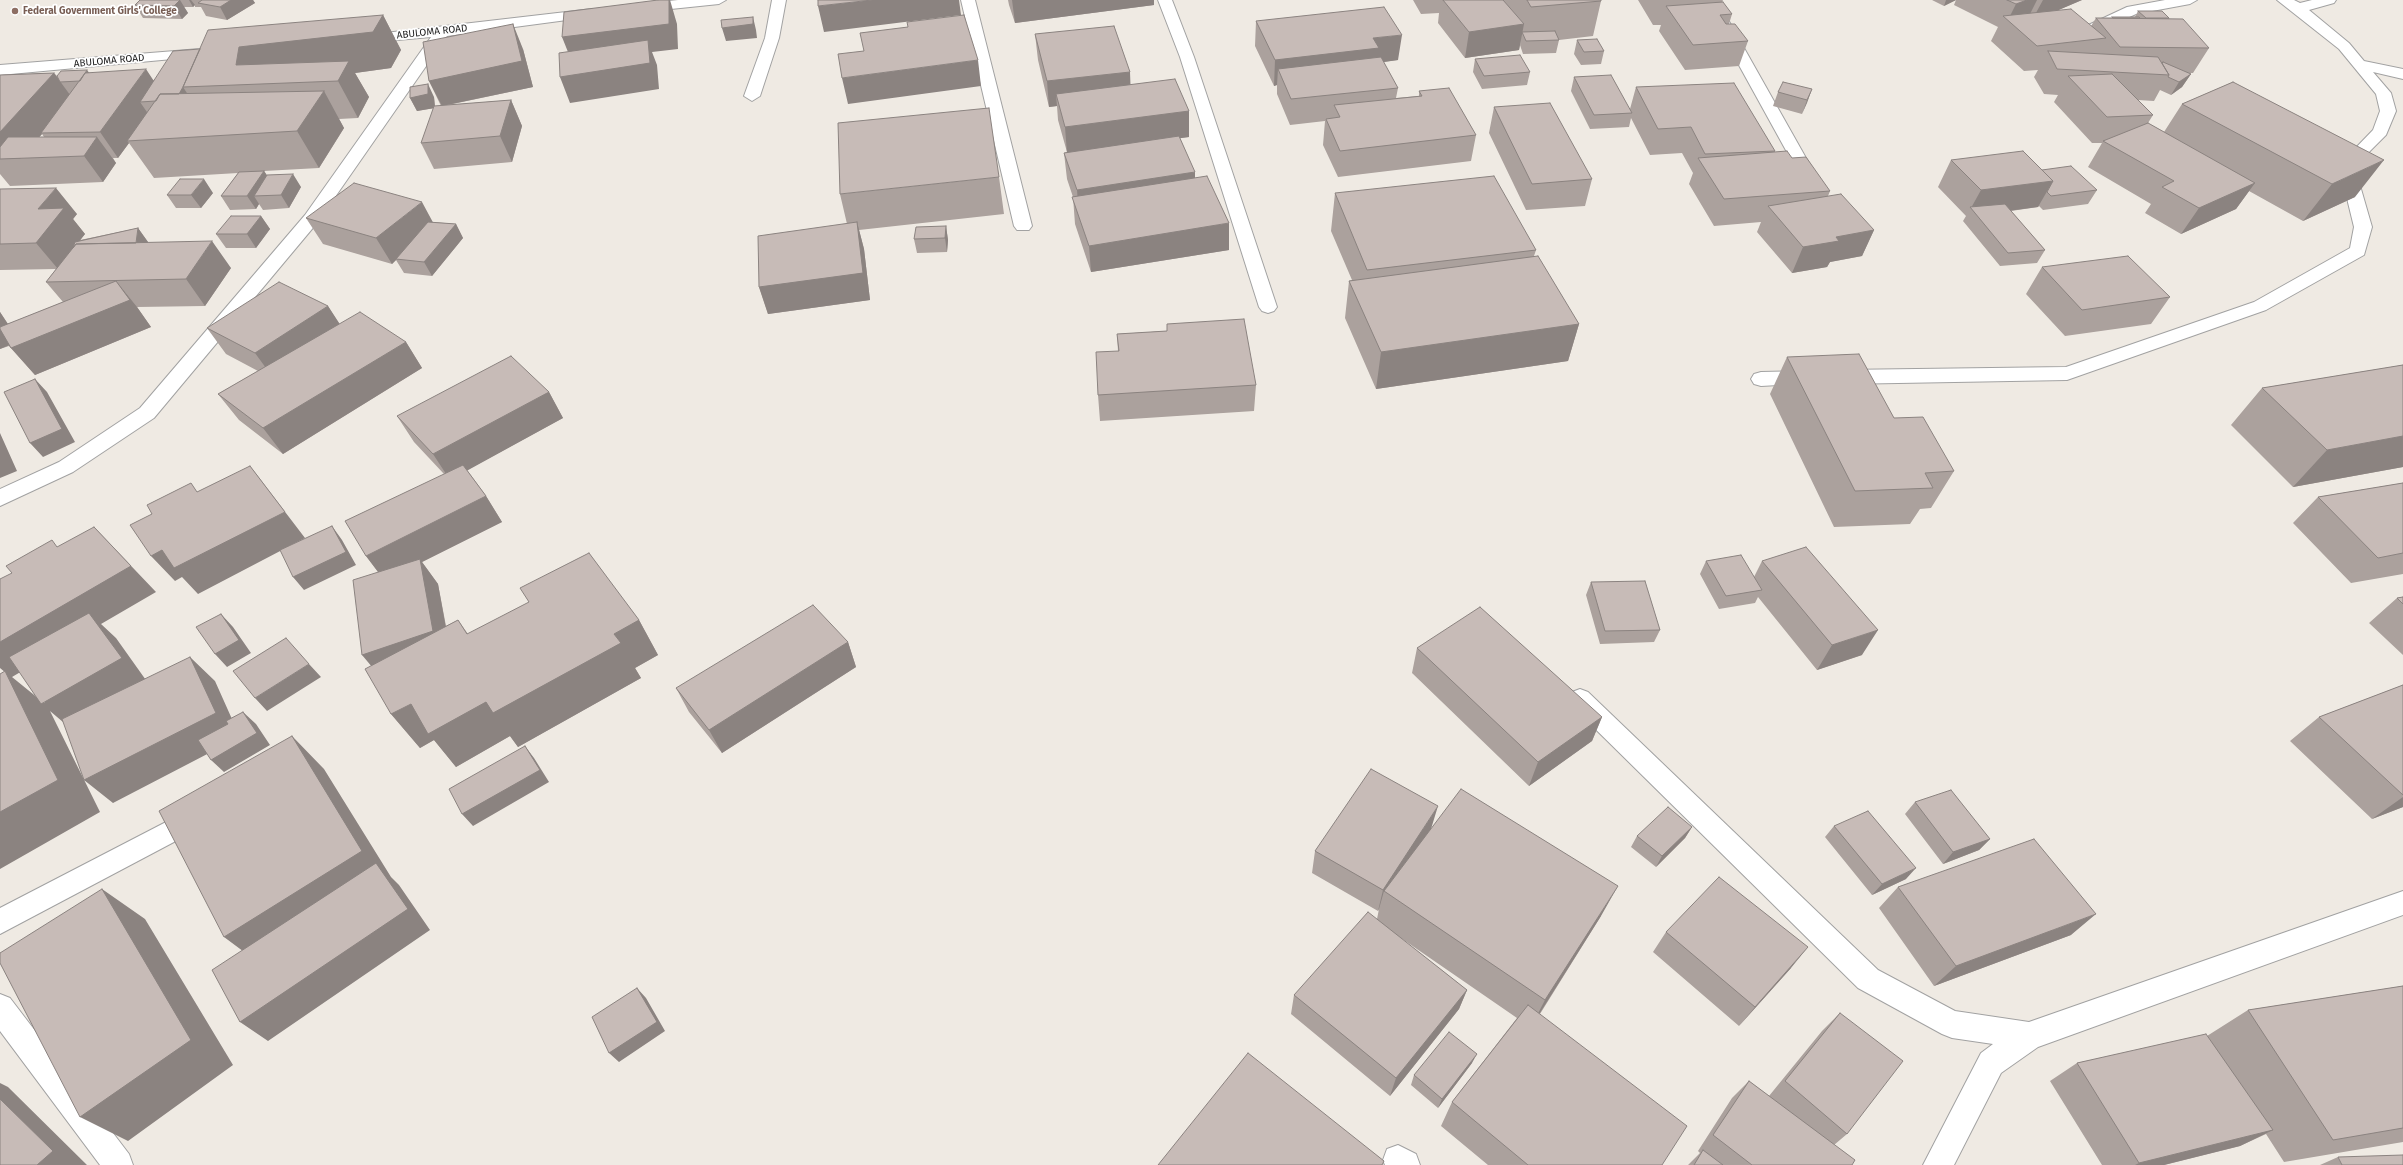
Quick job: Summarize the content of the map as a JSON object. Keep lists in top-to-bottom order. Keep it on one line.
{"streets":{"street":["ABULOMA ROAD"]},"places":["Federal Government Girls' College"]}
